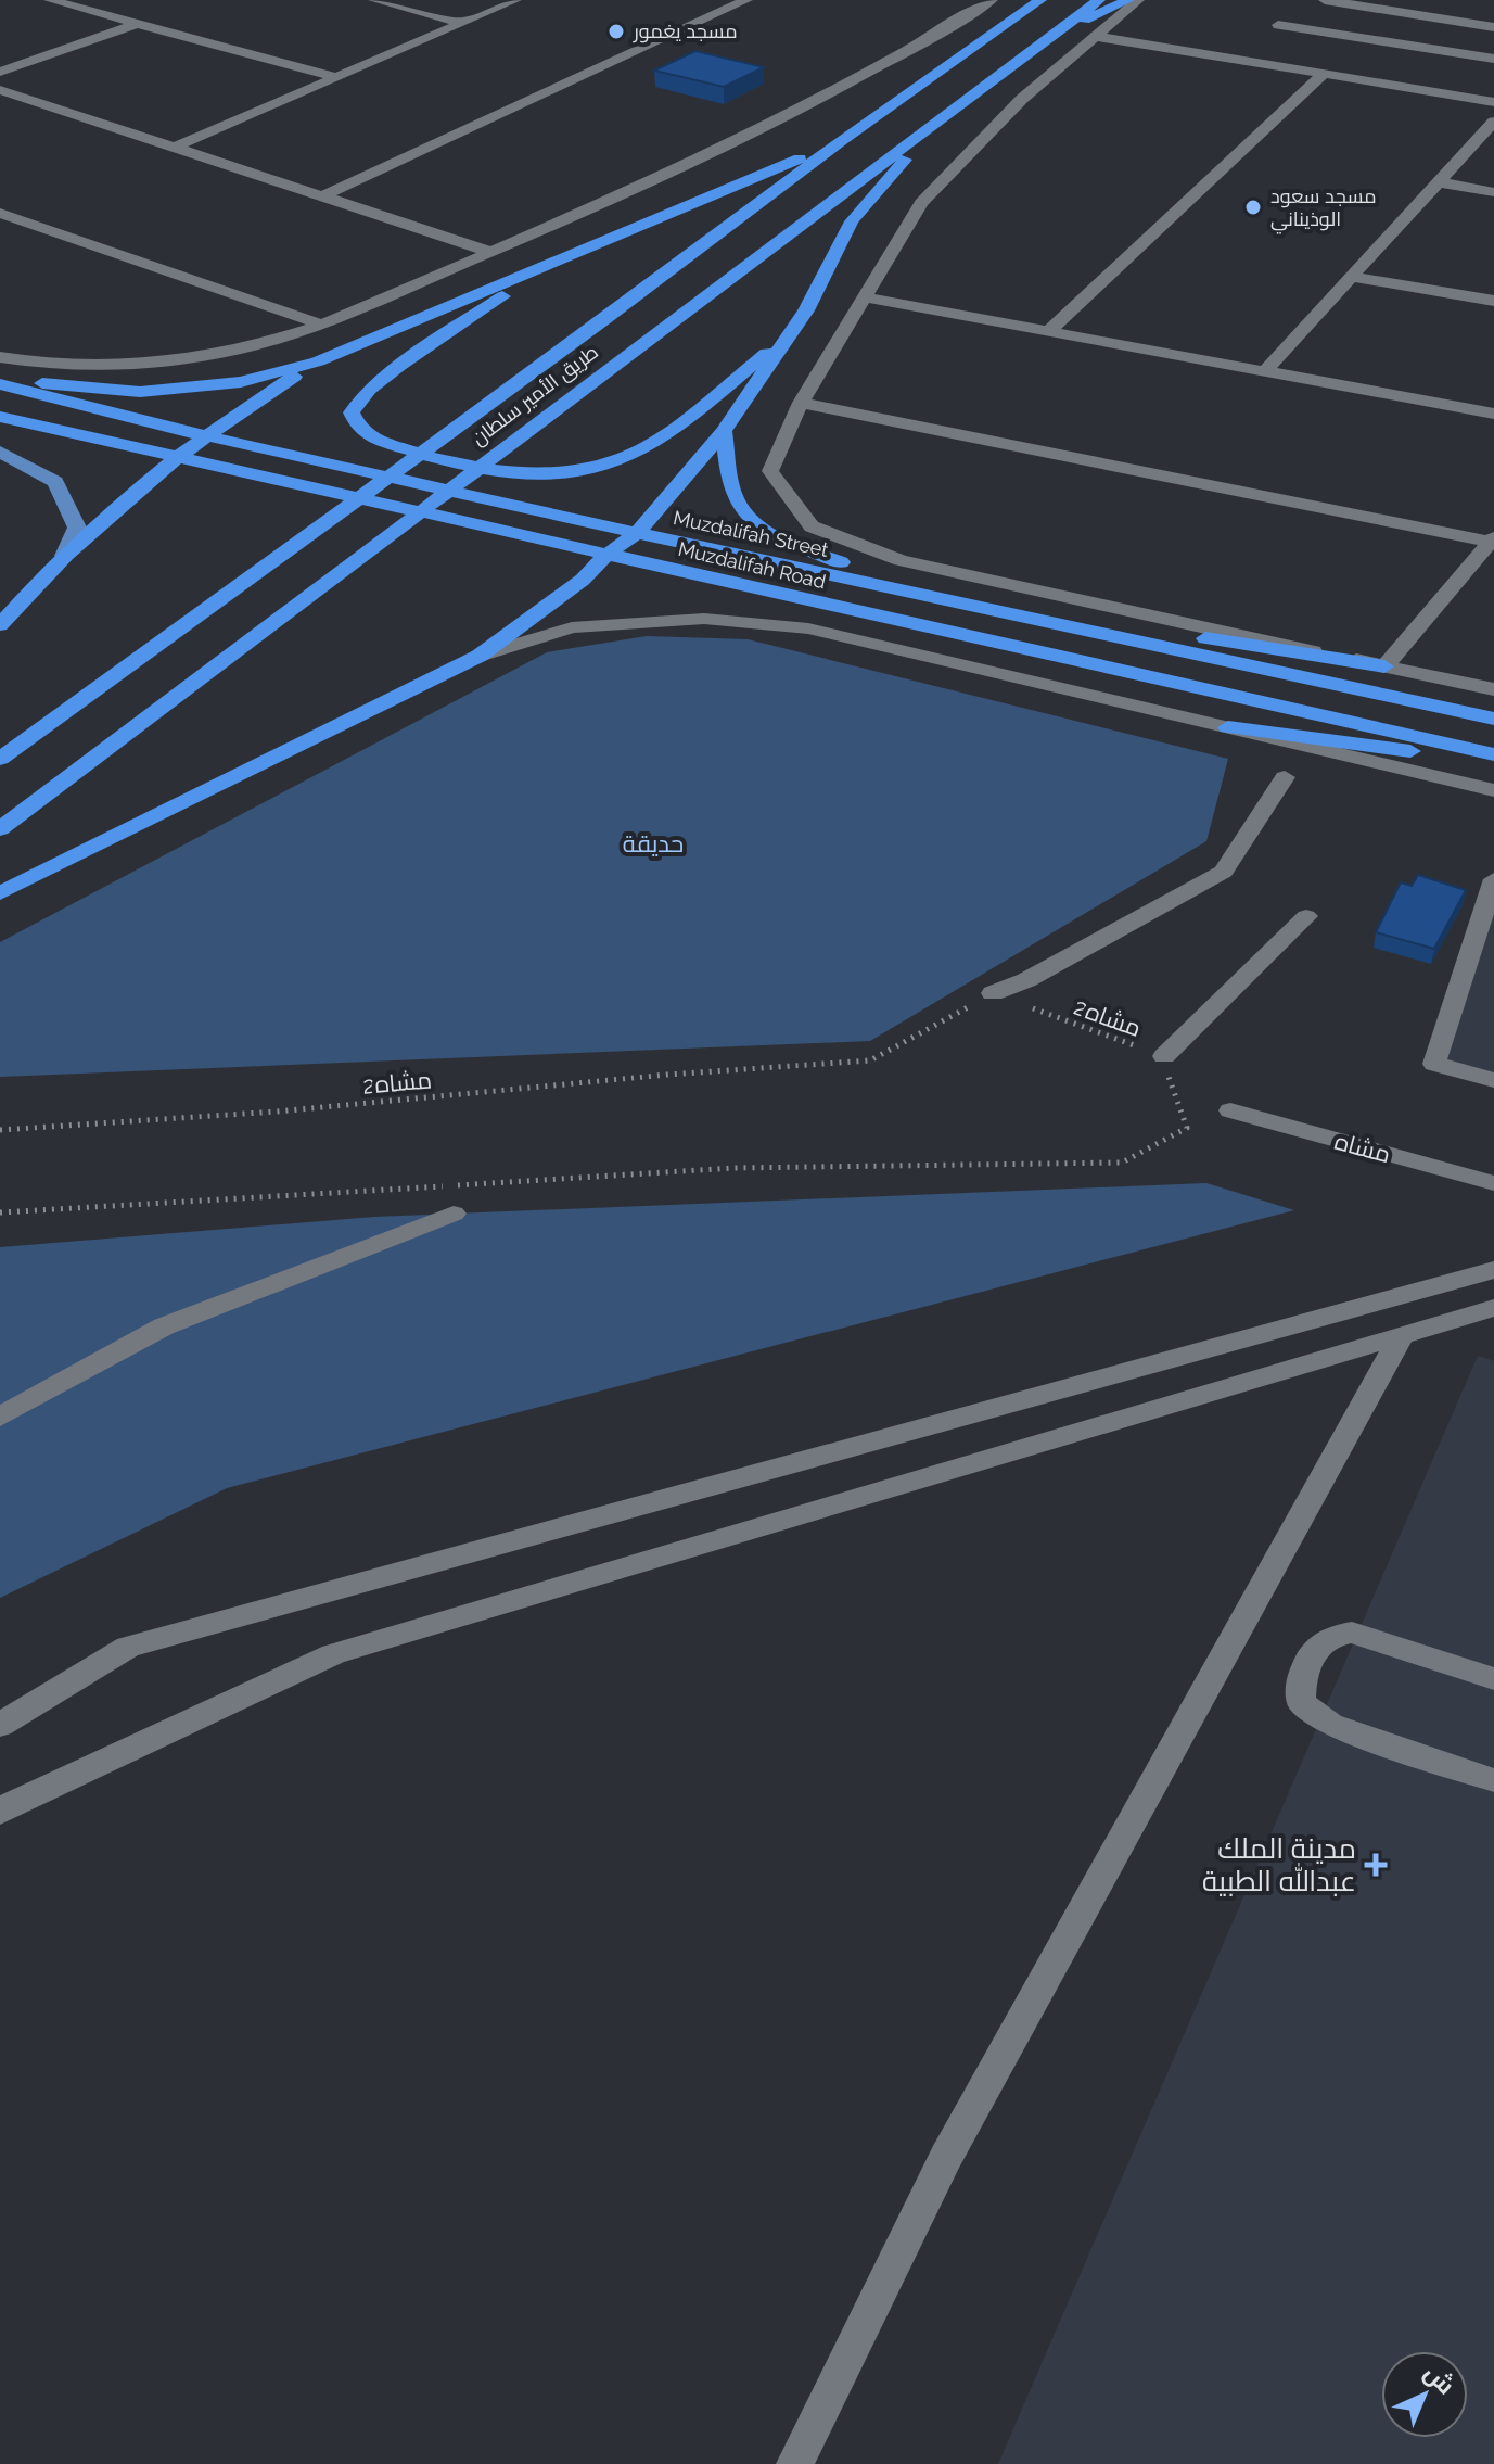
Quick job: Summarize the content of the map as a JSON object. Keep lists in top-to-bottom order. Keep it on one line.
{"streets":{"highway":["طريق الأمير سلطان","Muzdalifah Street","Muzdalifah Road"],"street":["مشاه"],"path":["مشاه2"]},"parks":["حديقة"],"places":{"other":["مسجد يغمور","مسجد سعود الوذيناني"],"health":["مدينة الملك عبدالله الطبية"]},"north":"top right"}
